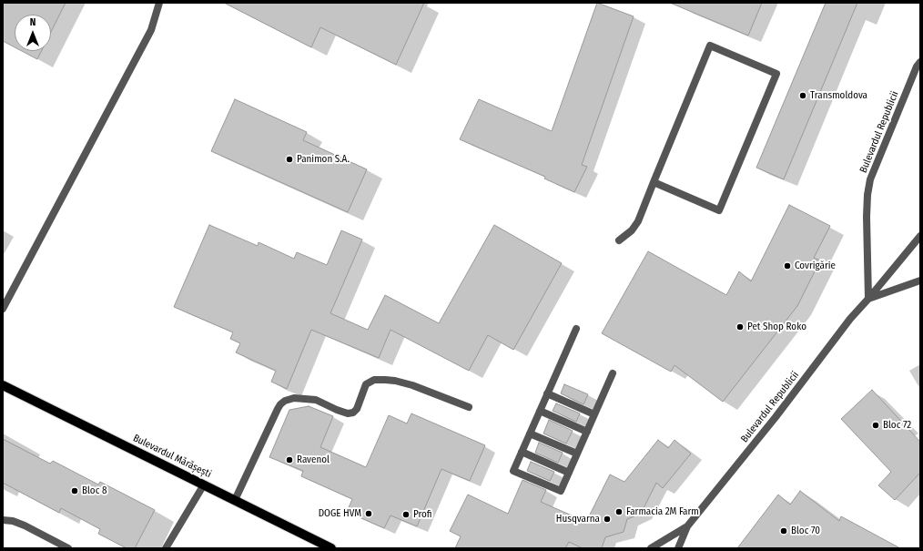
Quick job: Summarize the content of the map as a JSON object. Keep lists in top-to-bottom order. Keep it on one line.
{"streets":{"main road":["Bulevardul Mărășești"],"street":["Bulevardul Republicii"]},"places":["Transmoldova","Panimon S.A.","Covrigărie","Pet Shop Roko","Bloc 72","Ravenol","Bloc 8","Farmacia 2M Farm","DOGE HVM","Profi","Husqvarna","Bloc 70"],"north":"top"}
